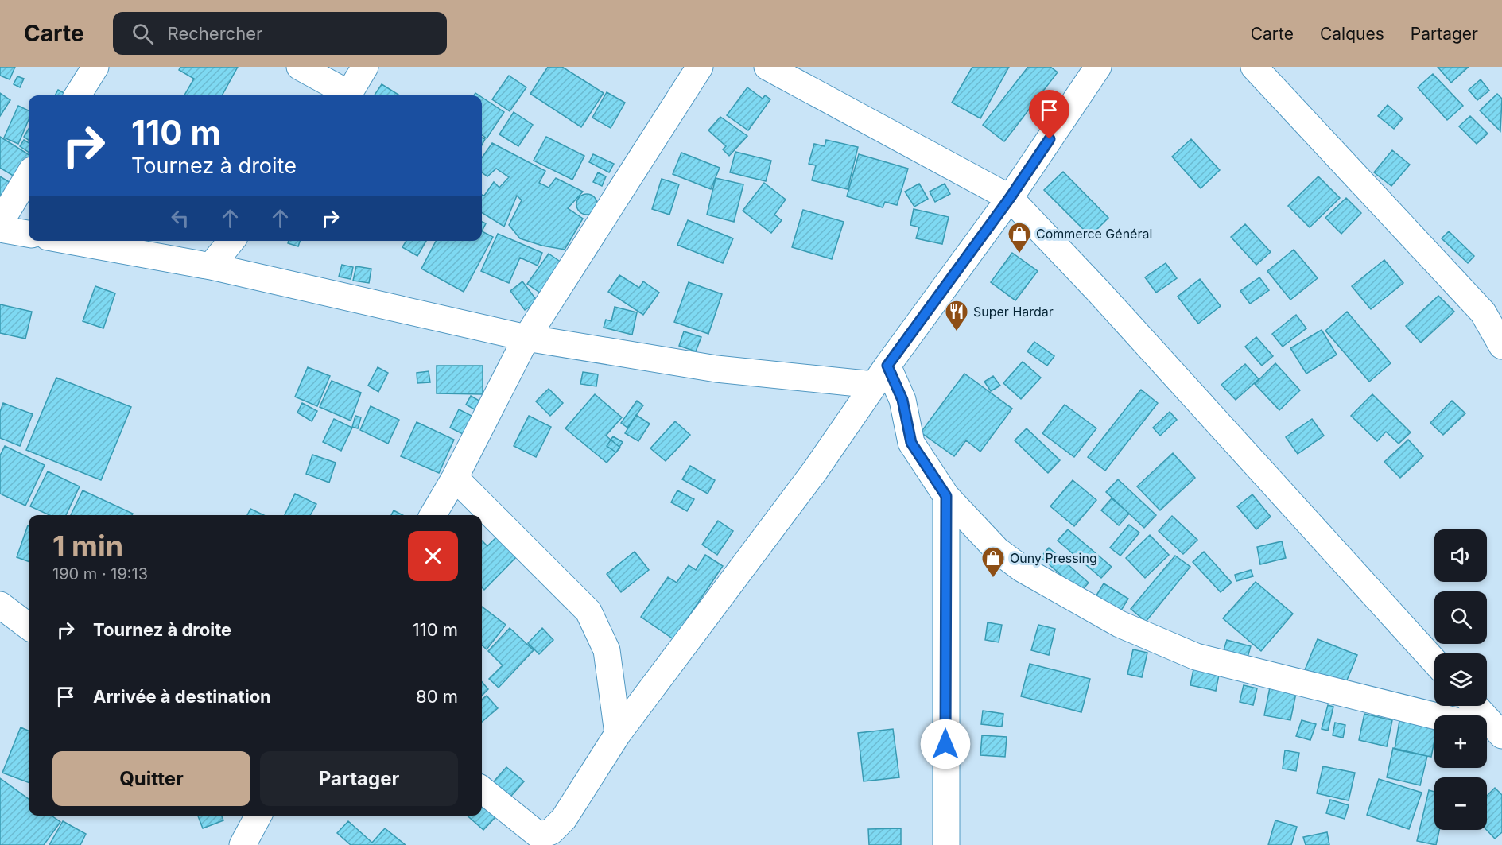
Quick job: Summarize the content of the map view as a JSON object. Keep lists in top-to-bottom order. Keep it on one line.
{"places":{"shop":["Commerce Général","Ouny Pressing"],"restaurant":["Super Hardar"]},"page":{"header":"Carte","search":"Rechercher","nav":["Carte","Calques","Partager"],"turn":["110 m","Tournez à droite"],"heading":["1 min","190 m · 19:13"],"map_buttons":["+","−"],"list":[{"name":"Tournez à droite","value":"110 m"},{"name":"Arrivée à destination","value":"80 m"}],"buttons":["Quitter","Partager"]}}
